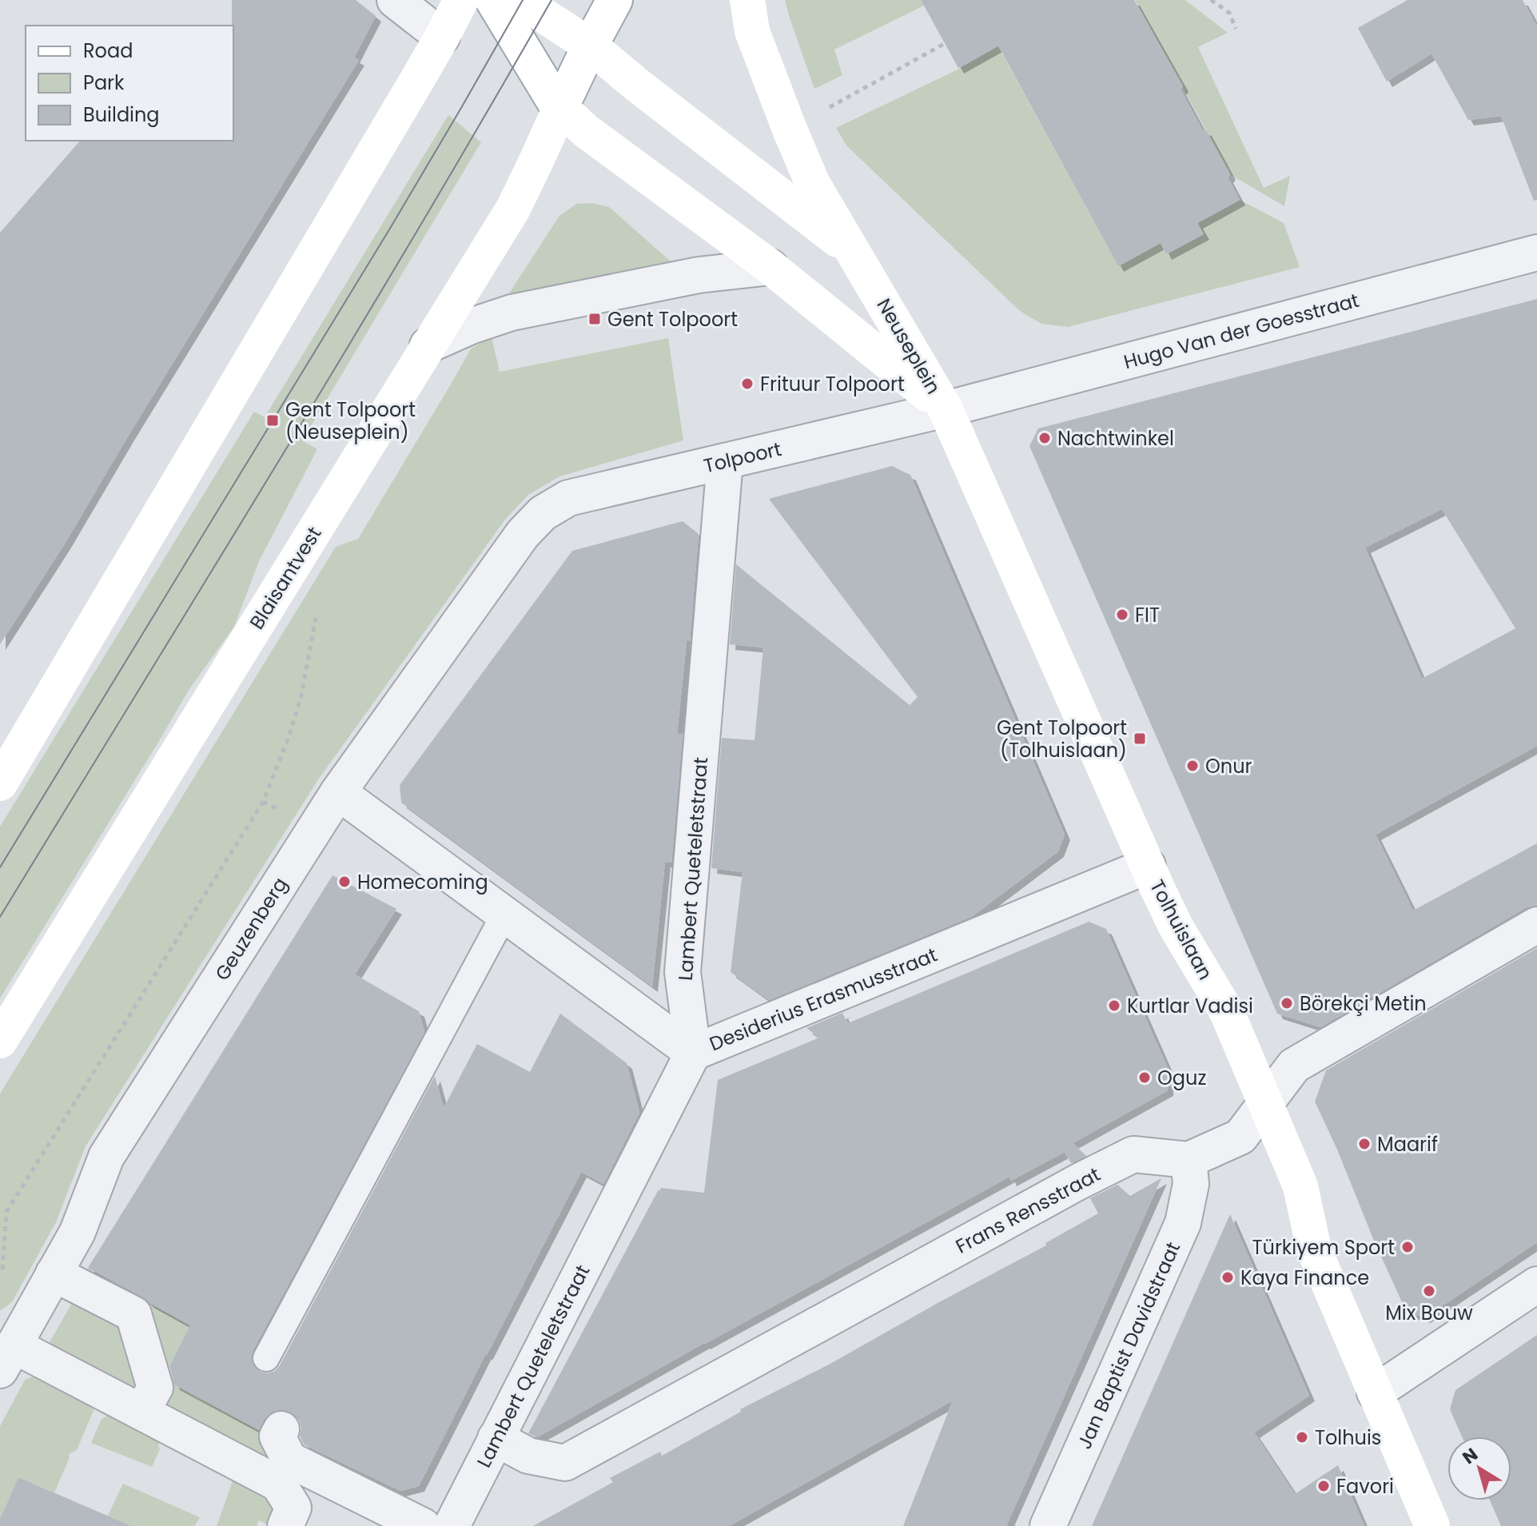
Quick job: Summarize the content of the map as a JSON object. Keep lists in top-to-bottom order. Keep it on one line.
{"streets":{"street":["Hugo Van der Goesstraat","Neuseplein","Tolpoort","Blaisantvest","Lambert Queteletstraat","Geuzenberg","Tolhuislaan","Desiderius Erasmusstraat","Frans Rensstraat","Jan Baptist Davidstraat"]},"crossings":[["Hugo Van der Goesstraat","Neuseplein"],["Hugo Van der Goesstraat","Tolpoort"],["Hugo Van der Goesstraat","Tolhuislaan"],["Neuseplein","Tolpoort"],["Neuseplein","Blaisantvest"],["Neuseplein","Tolhuislaan"],["Tolpoort","Lambert Queteletstraat"],["Tolpoort","Geuzenberg"],["Tolpoort","Tolhuislaan"],["Lambert Queteletstraat","Desiderius Erasmusstraat"],["Lambert Queteletstraat","Frans Rensstraat"],["Geuzenberg","Desiderius Erasmusstraat"],["Tolhuislaan","Desiderius Erasmusstraat"],["Tolhuislaan","Frans Rensstraat"],["Frans Rensstraat","Jan Baptist Davidstraat"]],"places":{"transit":["Gent Tolpoort","Gent Tolpoort (Neuseplein)","Gent Tolpoort (Tolhuislaan)"],"other":["Frituur Tolpoort","Nachtwinkel","FIT","Onur","Homecoming","Börekçi Metin","Kurtlar Vadisi","Oguz","Maarif","Türkiyem Sport","Kaya Finance","Mix Bouw","Tolhuis","Favori"]},"legend":["Road","Park","Building"],"north":"top left"}
